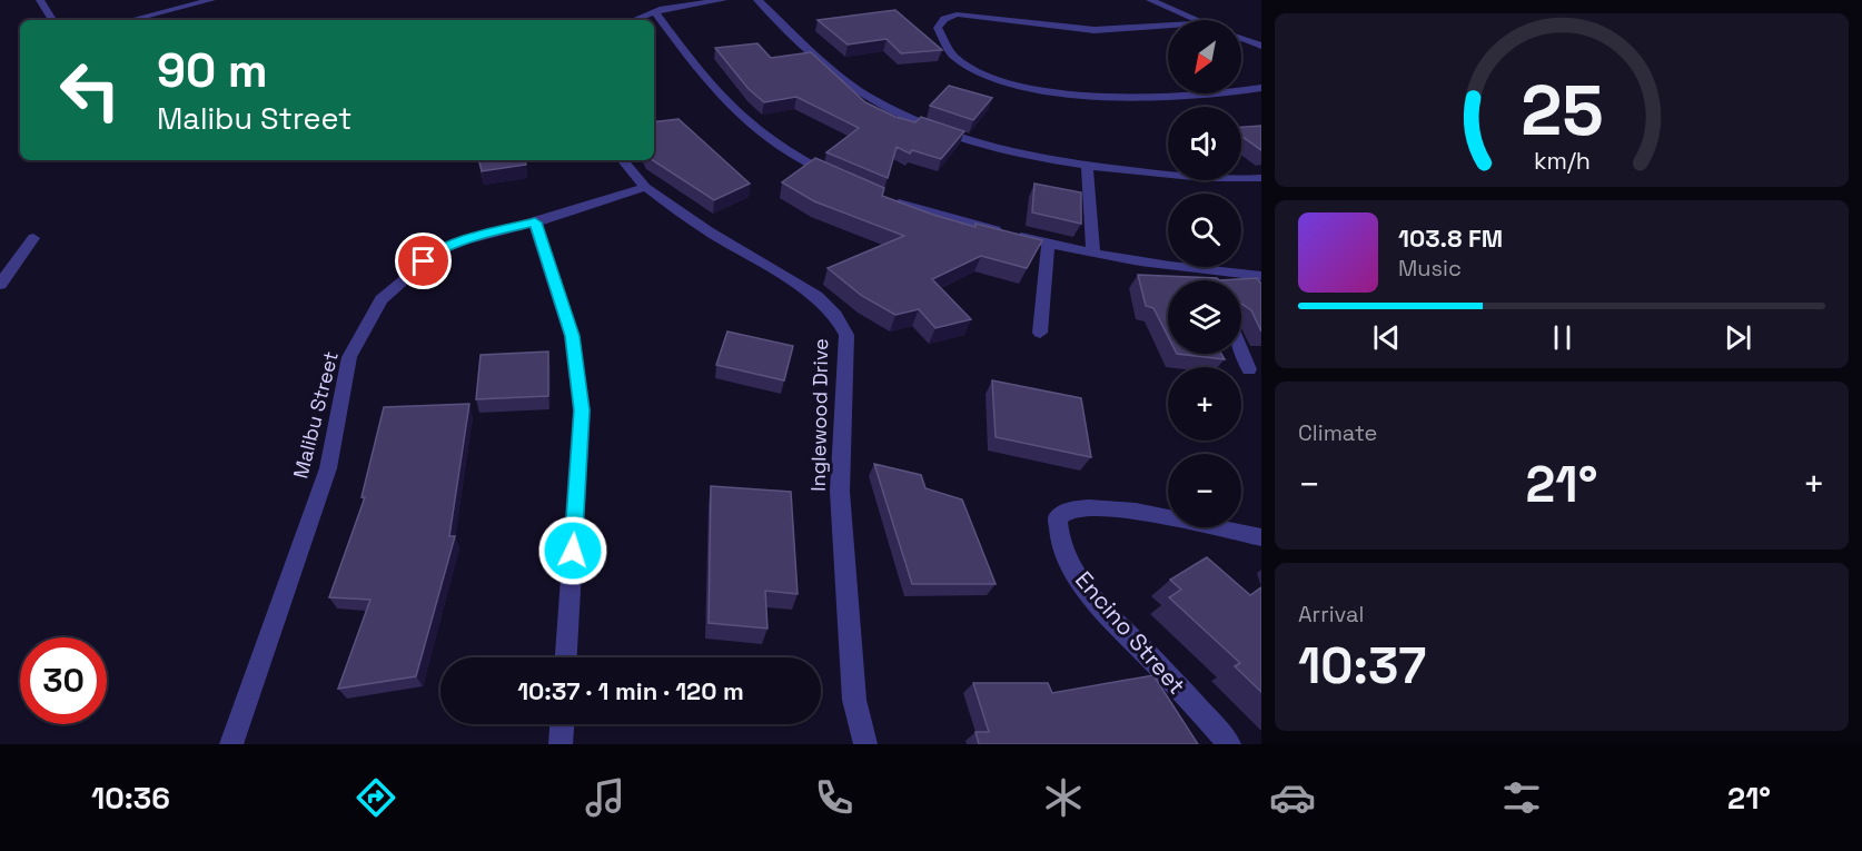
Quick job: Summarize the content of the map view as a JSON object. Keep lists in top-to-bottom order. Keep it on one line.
{"streets":{"street":["Malibu Street","Inglewood Drive","Encino Street"]},"crossings":[["Malibu Street","Inglewood Drive"]],"north":"bottom left","page":{"map_buttons":["+","−"],"turn":["90 m","Malibu Street"],"song":["103.8 FM","Music"],"tile":["Climate",["Arrival","10:37"]],"heat":["−","21°","+"],"limit":"30","trip":"10:37 · 1 min · 120 m","tabs":["10:36","21°"],"gauge":["25","km/h"]}}
